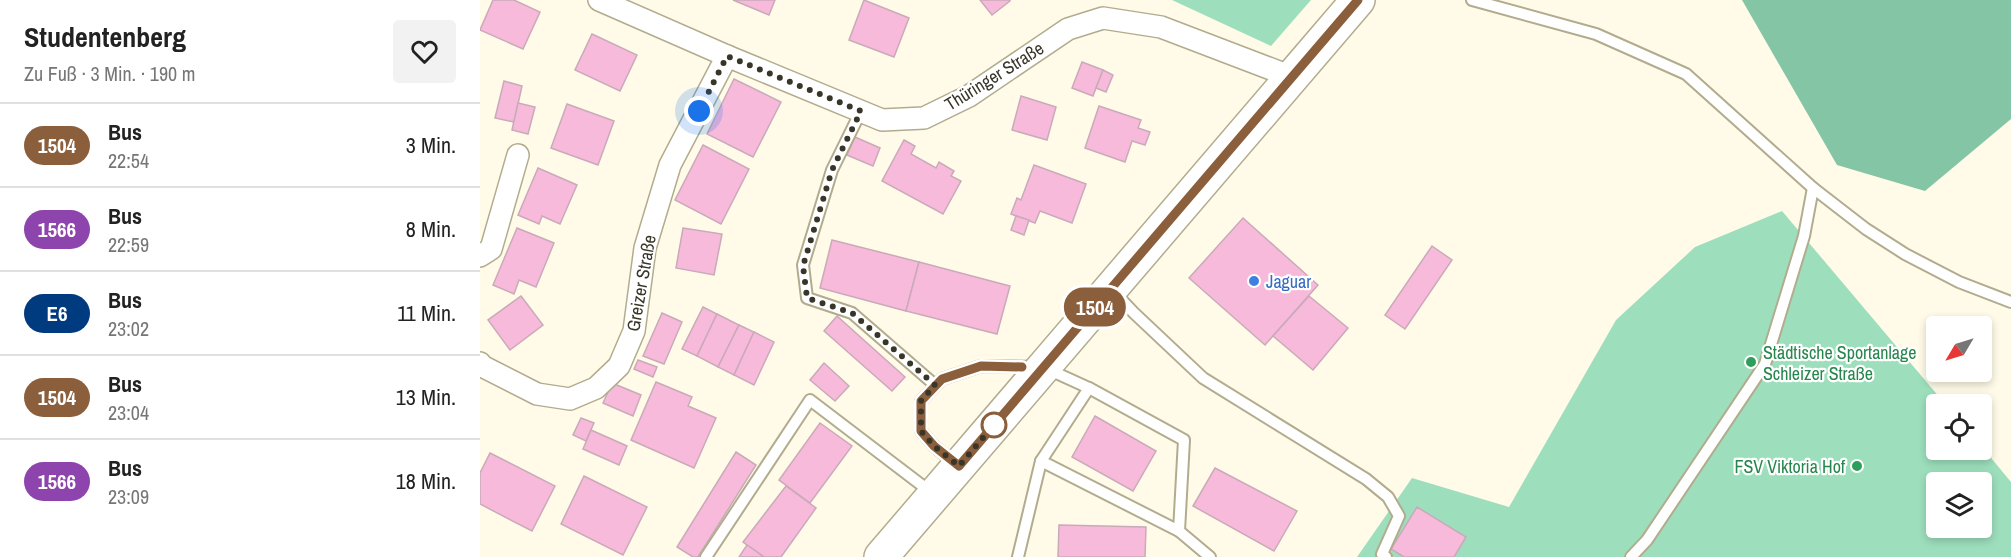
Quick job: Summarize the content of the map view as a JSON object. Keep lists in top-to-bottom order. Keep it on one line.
{"streets":{"street":["Thüringer Straße","Greizer Straße"]},"crossings":[["Thüringer Straße","Greizer Straße"]],"places":["Jaguar","Städtische Sportanlage Schleizer Straße","FSV Viktoria Hof"],"lines":["bus line 1504"],"north":"bottom left","page":{"heading":["Studentenberg","Zu Fuß · 3 Min. · 190 m"],"on_map":"1504","list":[{"mark":"1504","name":"Bus","note":"22:54","value":"3 Min."},{"mark":"1566","name":"Bus","note":"22:59","value":"8 Min."},{"mark":"E6","name":"Bus","note":"23:02","value":"11 Min."},{"mark":"1504","name":"Bus","note":"23:04","value":"13 Min."},{"mark":"1566","name":"Bus","note":"23:09","value":"18 Min."}]}}
